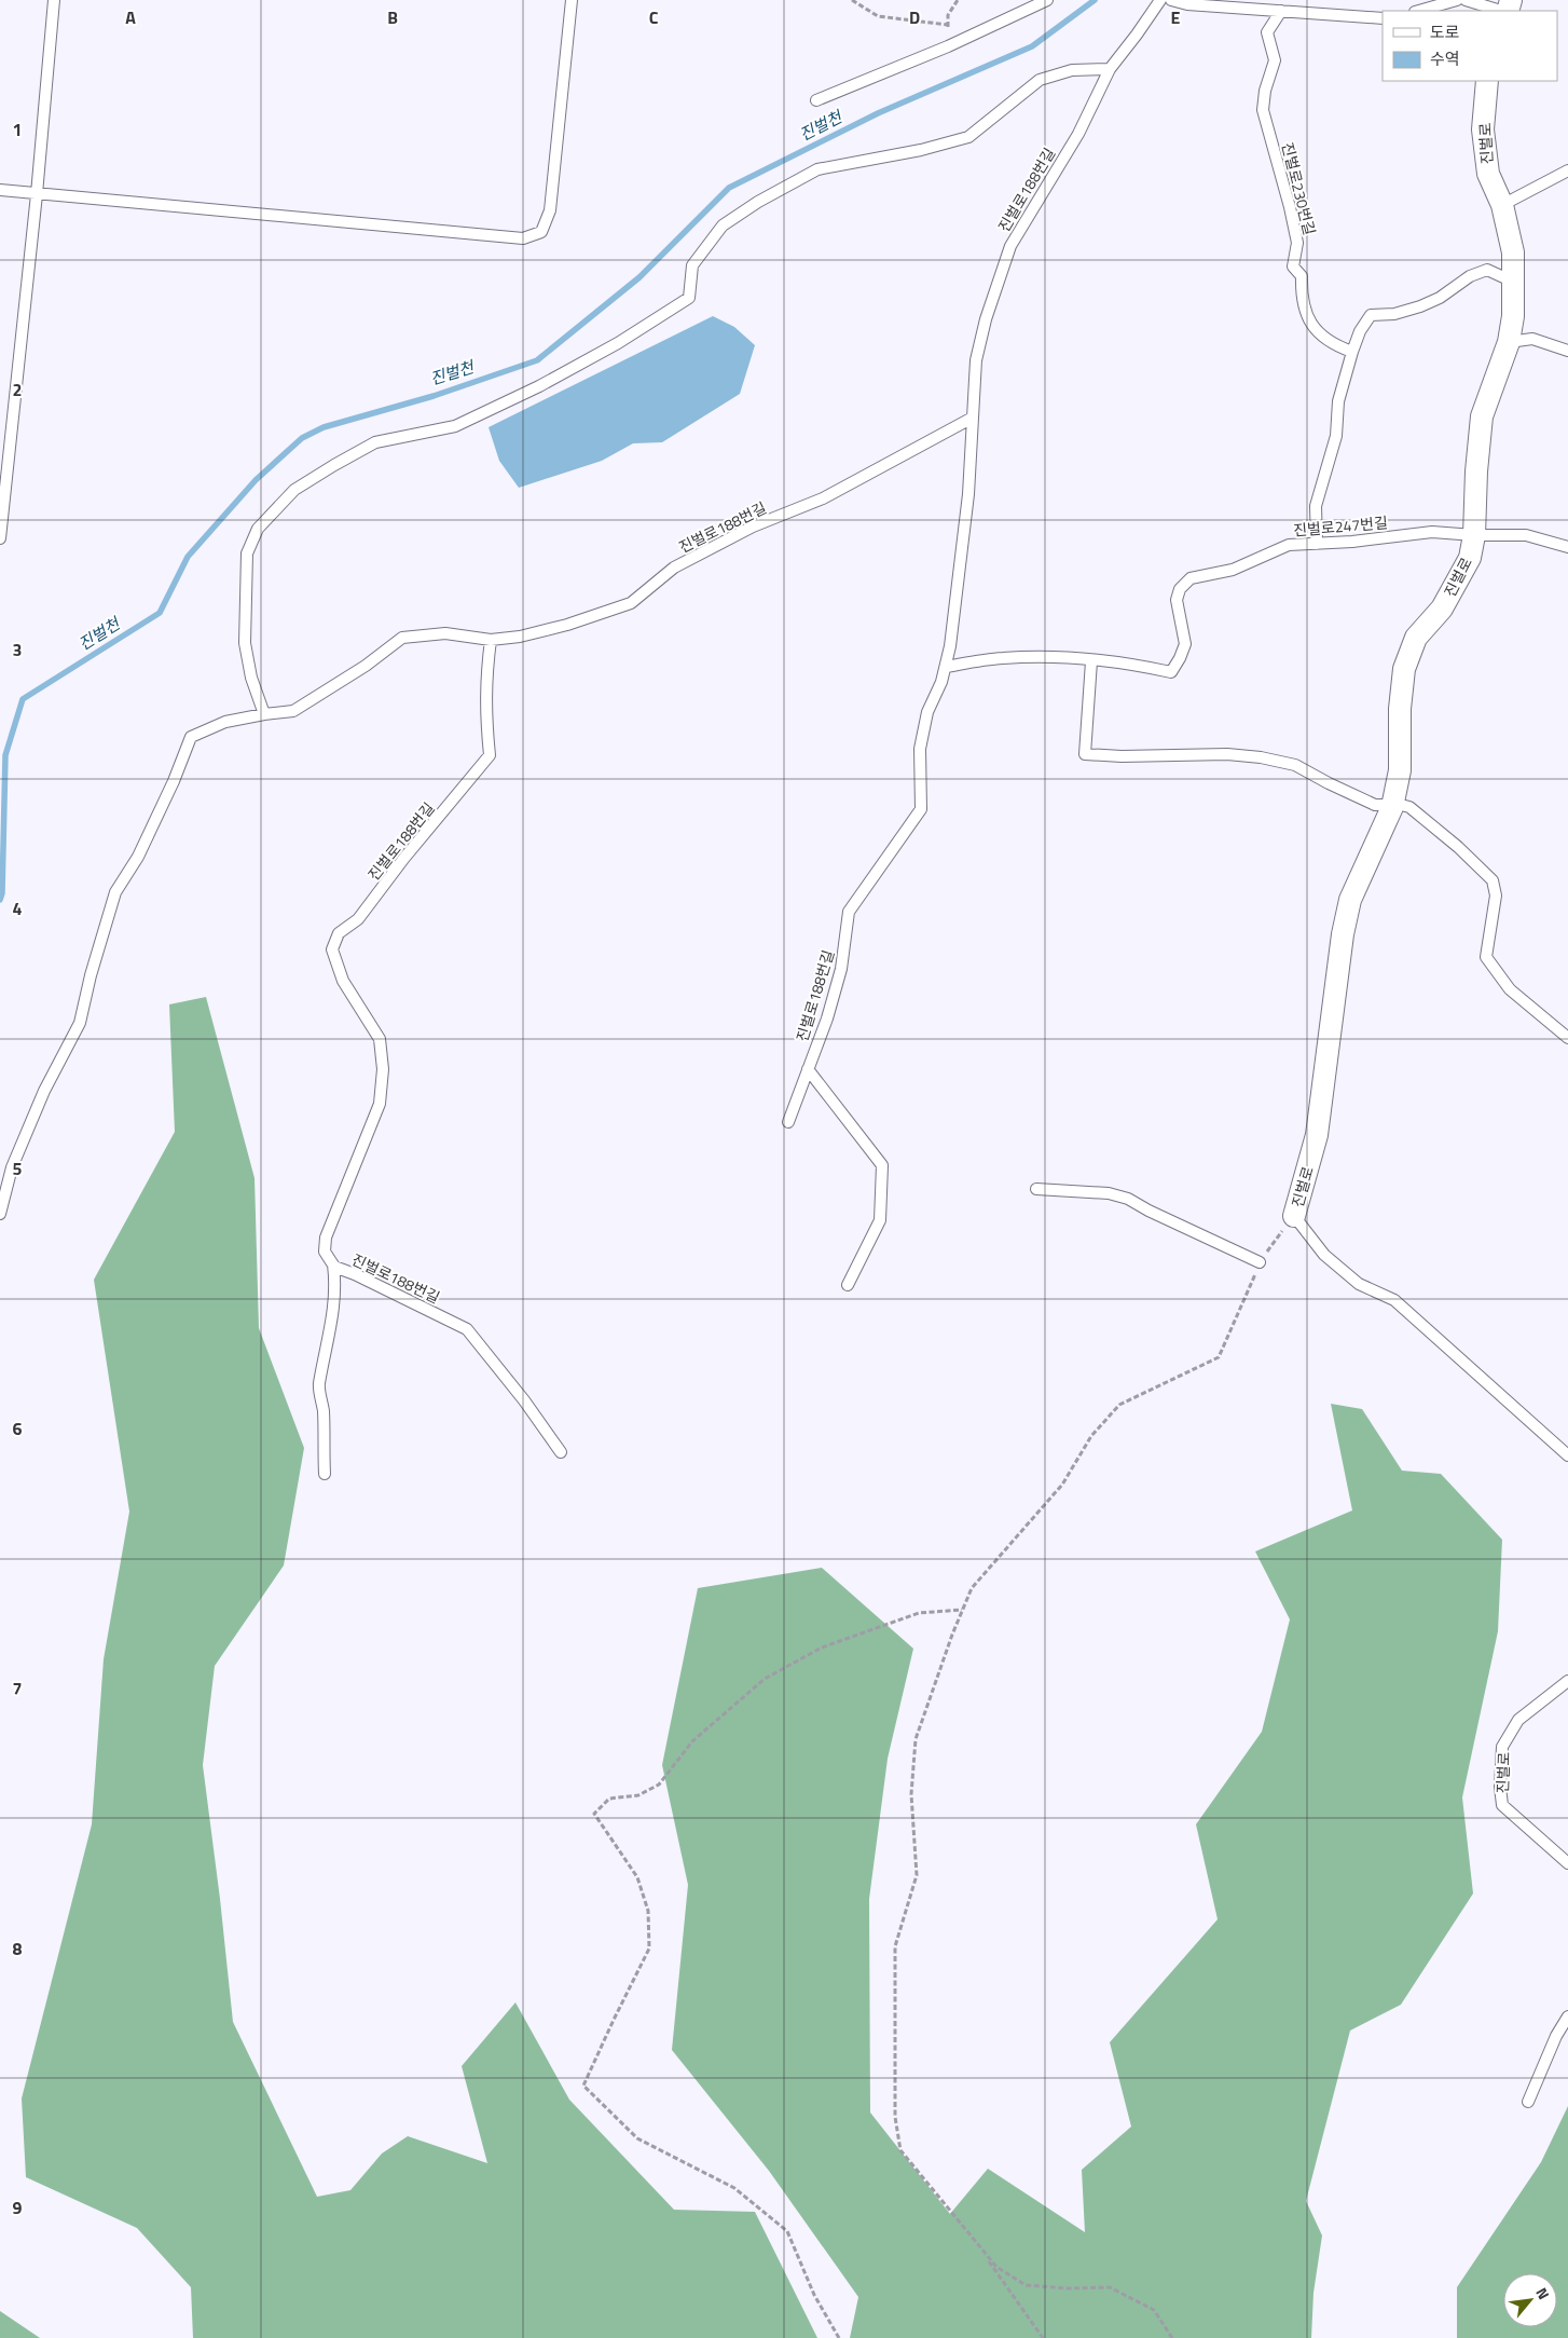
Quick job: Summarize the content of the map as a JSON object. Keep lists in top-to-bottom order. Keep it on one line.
{"streets":{"street":["진벌로"],"lane":["진벌로230번길","진벌로188번길","진벌로247번길"]},"crossings":[["진벌로","진벌로247번길"],["진벌로188번길","진벌로247번길"]],"water":["진벌천"],"legend":["도로","수역"],"north":"top right","grid":{"columns":["A","B","C","D","E"],"rows":["1","2","3","4","5","6","7","8","9"]}}
